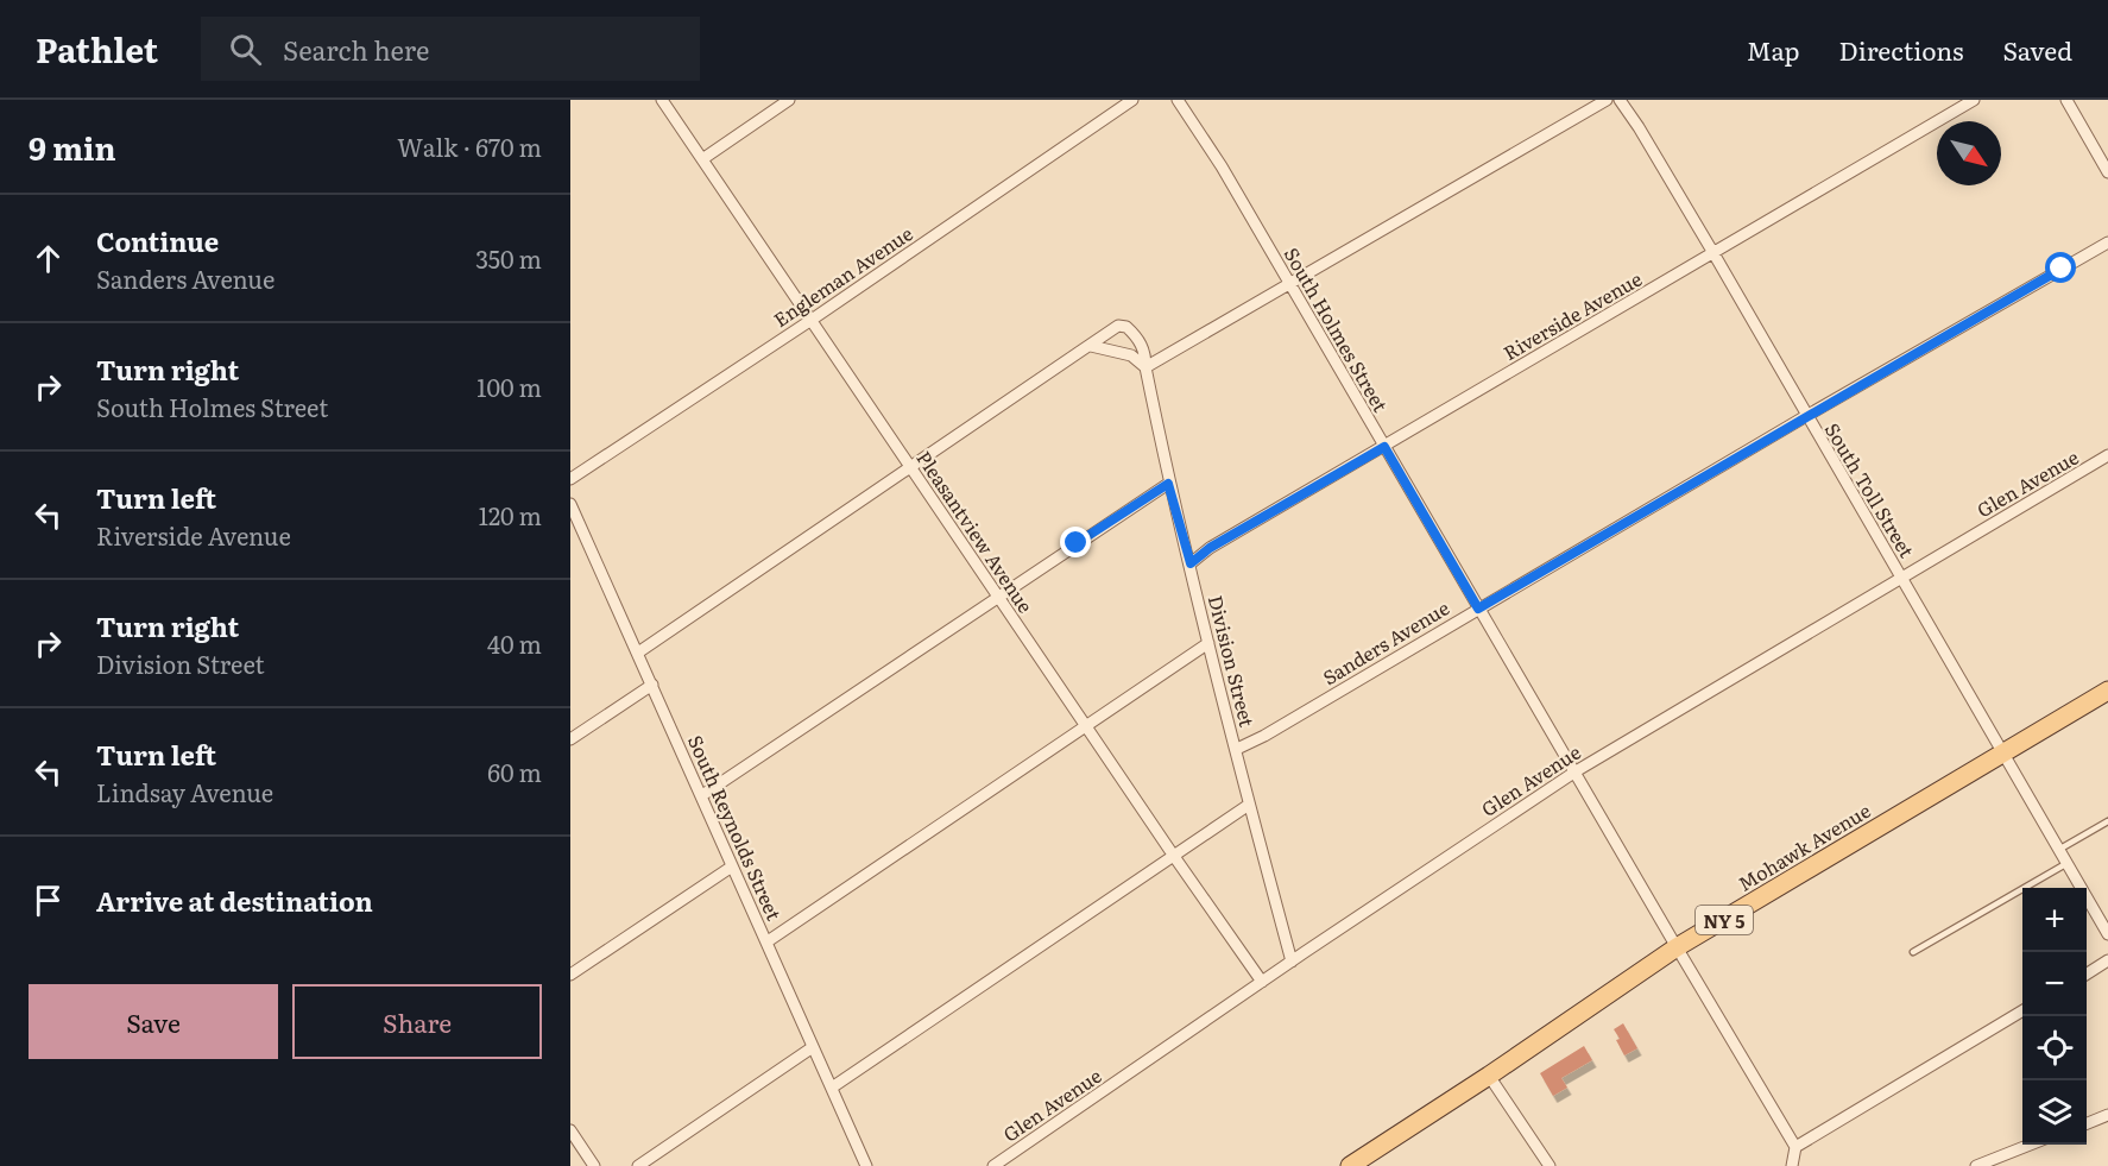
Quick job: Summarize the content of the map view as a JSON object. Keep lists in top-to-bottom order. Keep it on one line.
{"streets":{"main road":["Mohawk Avenue","NY 5"],"street":["Engleman Avenue","Riverside Avenue","South Holmes Street","Glen Avenue","South Toll Street","Pleasantview Avenue","Sanders Avenue","Division Street","South Reynolds Street"]},"crossings":[["Engleman Avenue","Pleasantview Avenue"],["Riverside Avenue","South Holmes Street"],["Riverside Avenue","South Toll Street"],["Riverside Avenue","Division Street"],["South Holmes Street","Glen Avenue"],["South Holmes Street","Sanders Avenue"],["South Holmes Street","Mohawk Avenue"],["Glen Avenue","South Toll Street"],["Glen Avenue","Pleasantview Avenue"],["Glen Avenue","Division Street"],["South Toll Street","Sanders Avenue"],["South Toll Street","Mohawk Avenue"],["Sanders Avenue","Division Street"]],"north":"bottom right","page":{"header":"Pathlet","search":"Search here","nav":["Map","Directions","Saved"],"heading":["9 min","Walk · 670 m"],"list":[["Continue","Sanders Avenue","350 m"],["Turn right","South Holmes Street","100 m"],["Turn left","Riverside Avenue","120 m"],["Turn right","Division Street","40 m"],["Turn left","Lindsay Avenue","60 m"],"Arrive at destination"],"map_buttons":["+","−"],"buttons":["Save","Share"]}}
